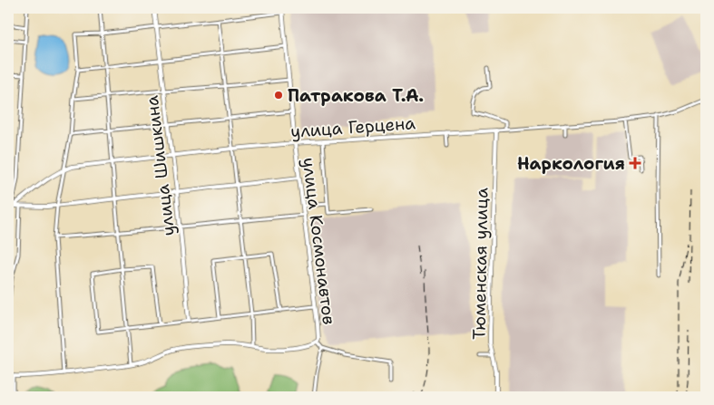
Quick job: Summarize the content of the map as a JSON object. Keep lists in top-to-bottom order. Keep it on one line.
{"streets":{"street":["улица Герцена","улица Шишкина","улица Космонавтов","Тюменская улица"]},"crossings":[["улица Герцена","улица Шишкина"],["улица Герцена","улица Космонавтов"],["улица Герцена","Тюменская улица"]],"places":{"other":["Патракова Т.А."],"health":["Наркология"]}}
